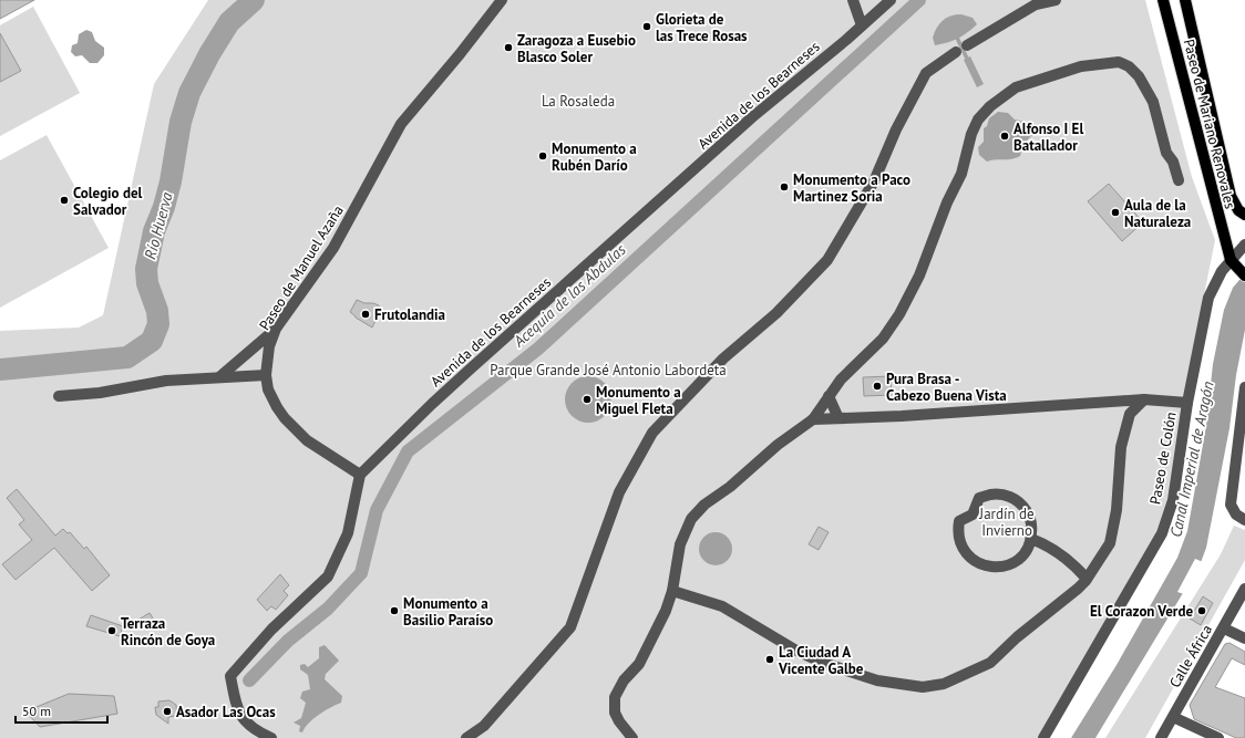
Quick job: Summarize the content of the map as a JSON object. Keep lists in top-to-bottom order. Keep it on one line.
{"streets":{"main road":["Paseo de Mariano Renovales"],"street":["Avenida de los Bearneses","Paseo de Manuel Azaña","Paseo de Colón","Calle África"]},"crossings":[["Avenida de los Bearneses","Paseo de Manuel Azaña"],["Paseo de Mariano Renovales","Paseo de Colón"]],"water":["Río Huerva","Acequia de las Abdulas","Canal Imperial de Aragón"],"parks":["La Rosaleda","Parque Grande José Antonio Labordeta","Jardín de Invierno"],"places":["Glorieta de las Trece Rosas","Zaragoza a Eusebio Blasco Soler","Alfonso I El Batallador","Monumento a Rubén Darío","Monumento a Paco Martinez Soria","Colegio del Salvador","Aula de la Naturaleza","Frutolandia","Pura Brasa - Cabezo Buena Vista","Monumento a Miguel Fleta","Monumento a Basilio Paraíso","El Corazon Verde","Terraza Rincón de Goya","La Ciudad A Vicente Galbe","Asador Las Ocas"],"scale_bar":"50 m"}
